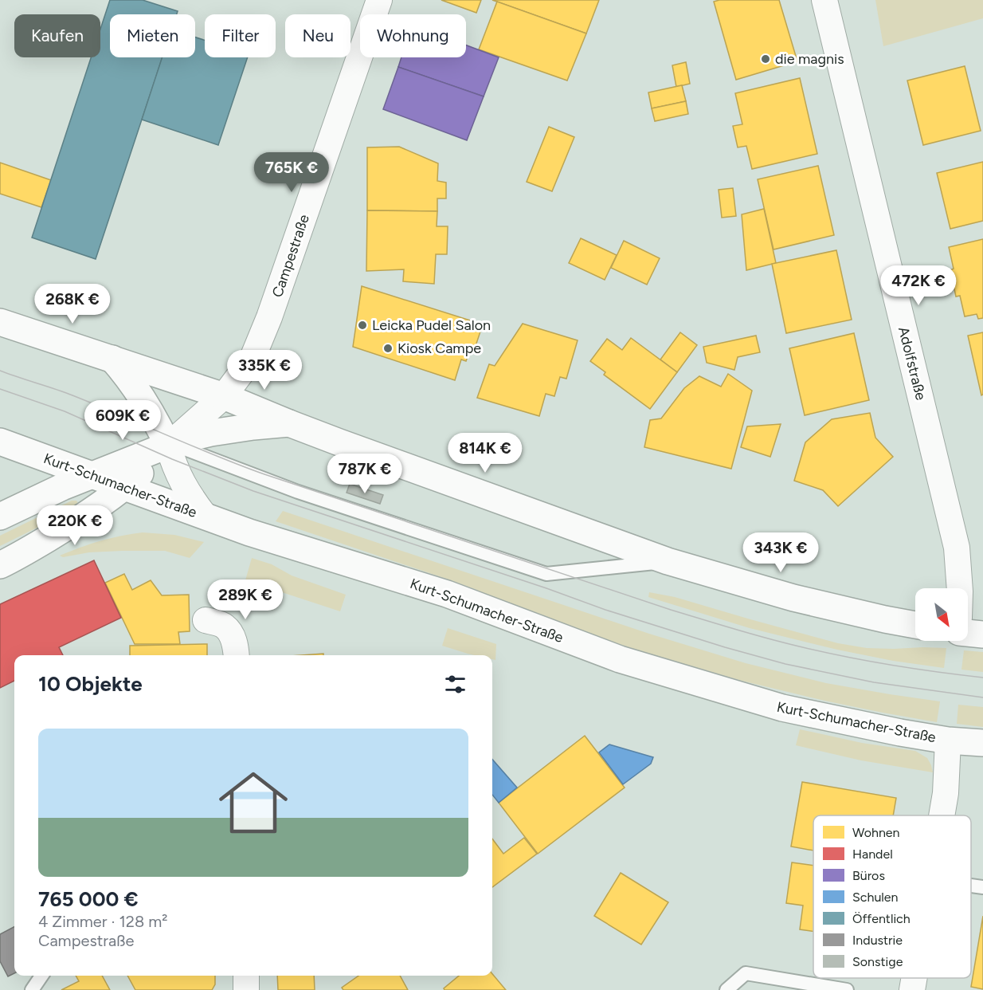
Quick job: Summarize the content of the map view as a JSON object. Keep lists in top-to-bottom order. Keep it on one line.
{"streets":{"main road":["Kurt-Schumacher-Straße"],"street":["Campestraße","Adolfstraße"]},"places":["die magnis","Leicka Pudel Salon","Kiosk Campe"],"legend":["Wohnen","Handel","Büros","Schulen","Öffentlich","Industrie","Sonstige"],"north":"bottom right","page":{"chip":["Kaufen","Mieten","Filter","Neu","Wohnung"],"price":["765K €","472K €","268K €","335K €","609K €","814K €","787K €","220K €","343K €","289K €"],"heading":"10 Objekte","list":[{"name":"765 000 €","note":"4 Zimmer · 128 m² · Campestraße"}]}}
